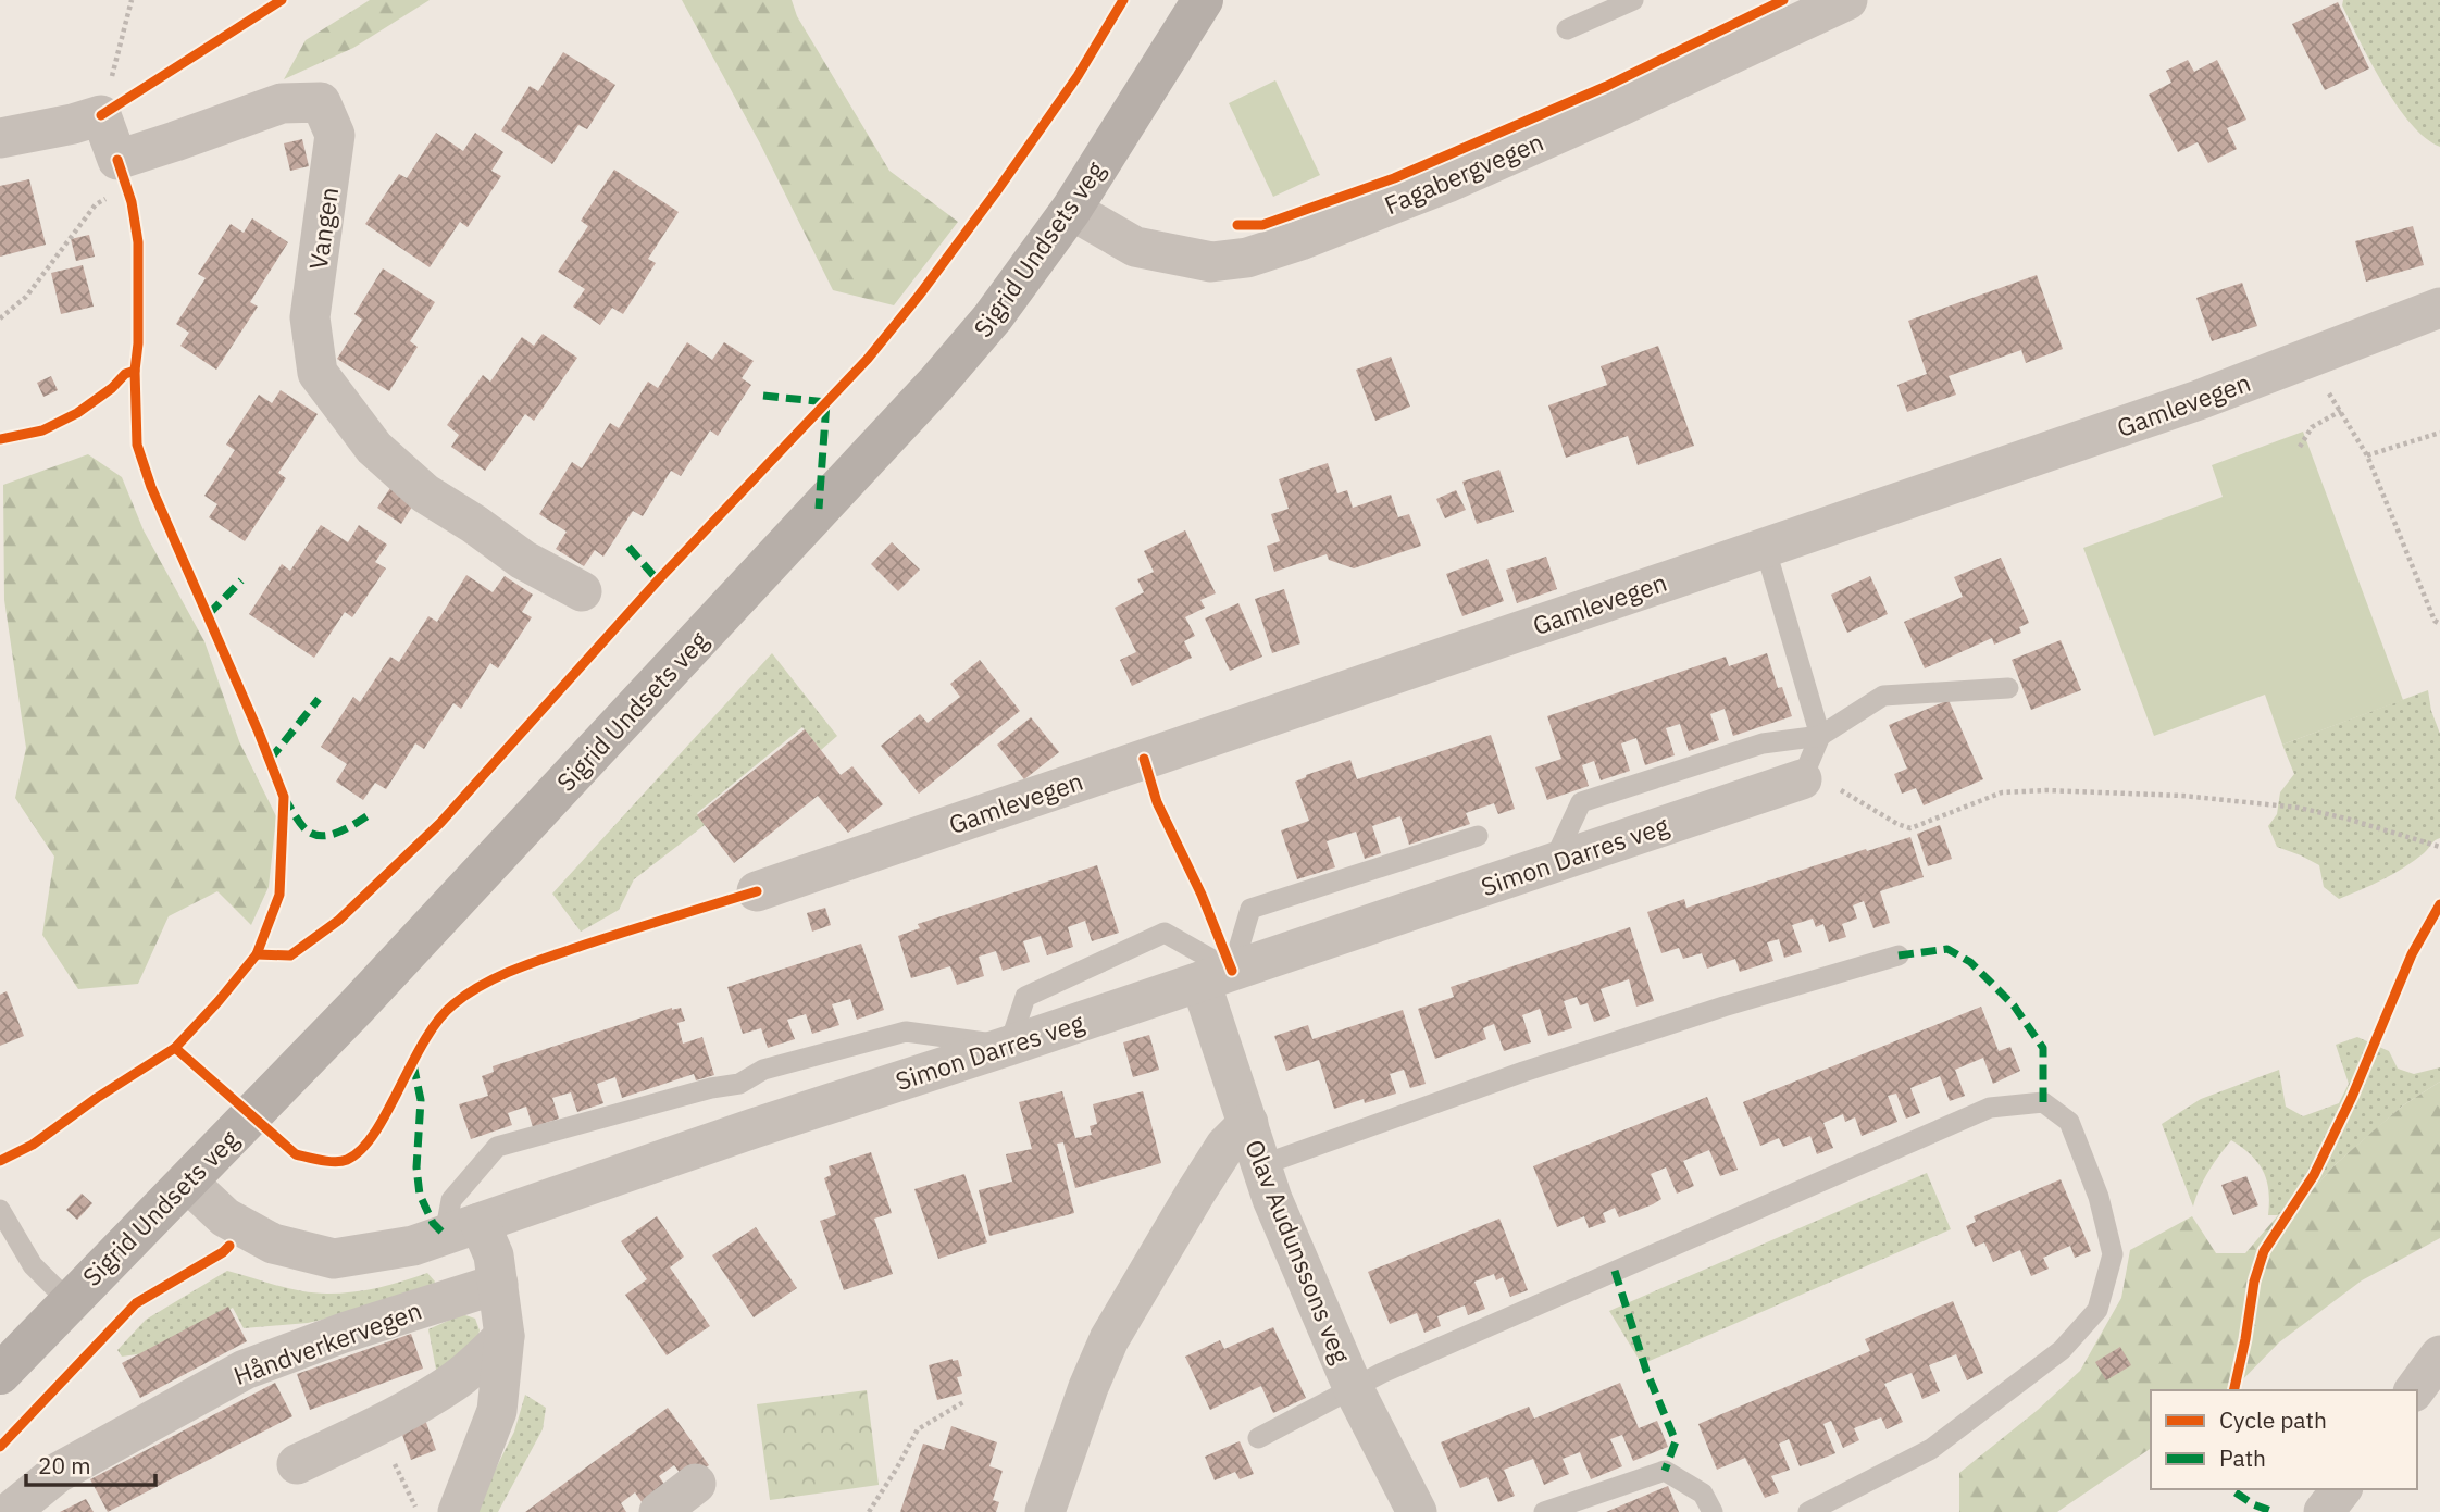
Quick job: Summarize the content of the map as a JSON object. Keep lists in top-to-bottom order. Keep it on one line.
{"streets":{"street":["Fagabergvegen","Vangen","Sigrid Undsets veg","Gamlevegen","Simon Darres veg","Olav Audunssons veg","Håndverkervegen"]},"crossings":[["Fagabergvegen","Sigrid Undsets veg"],["Sigrid Undsets veg","Simon Darres veg"],["Simon Darres veg","Olav Audunssons veg"]],"legend":["Cycle path","Path"],"scale_bar":"20 m"}
